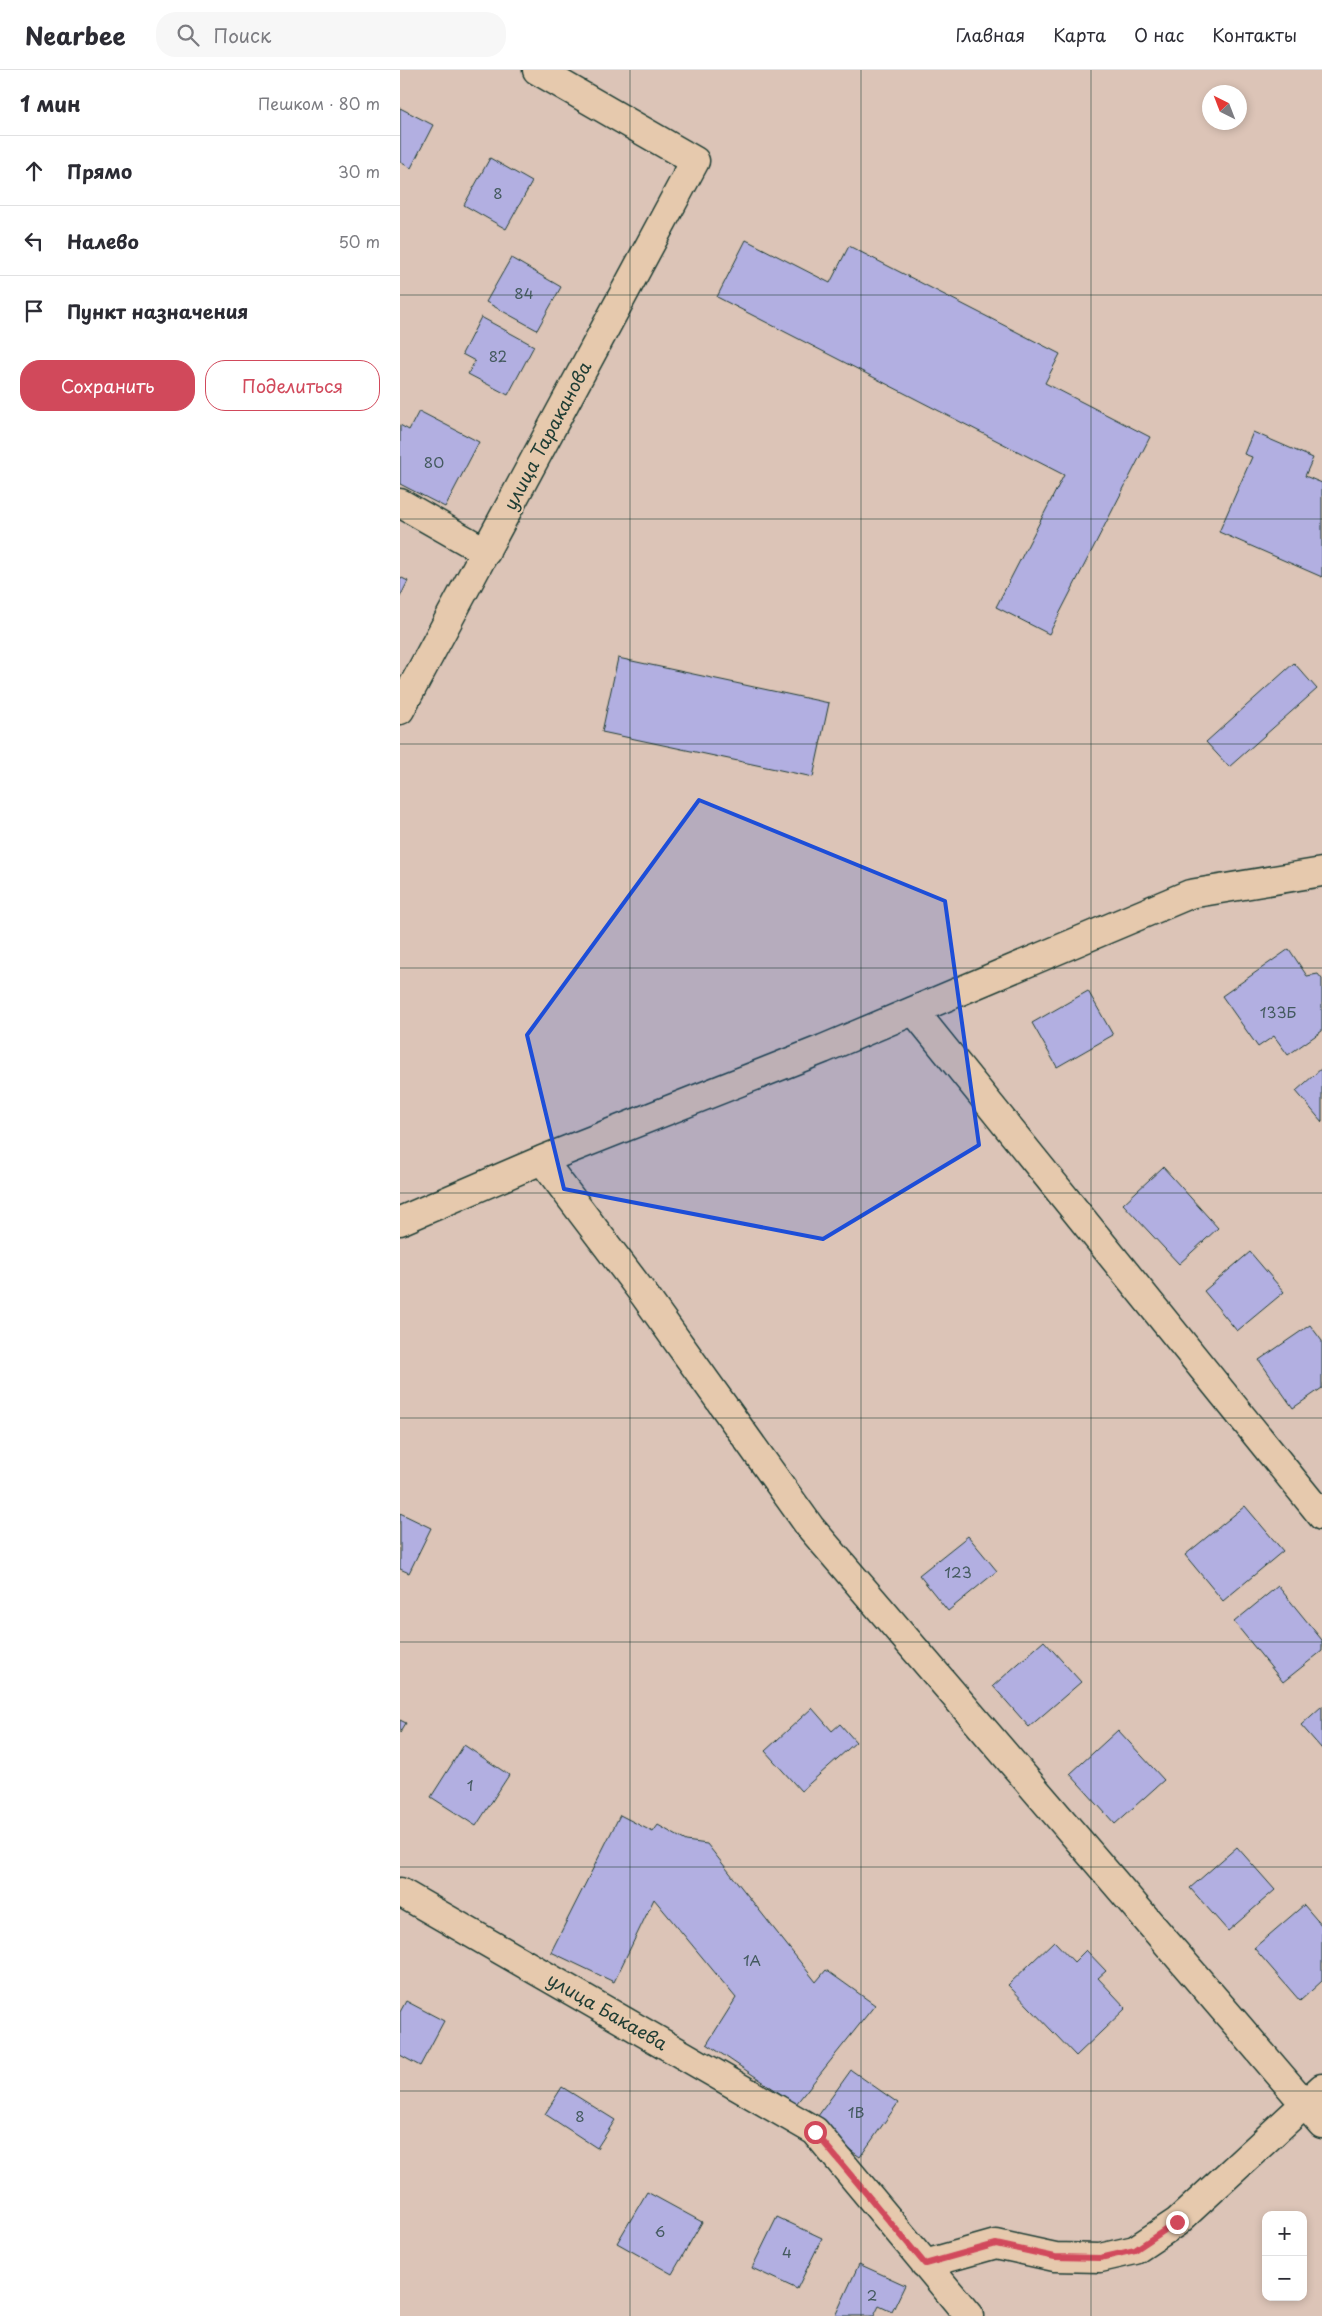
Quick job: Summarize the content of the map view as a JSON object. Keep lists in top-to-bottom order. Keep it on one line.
{"streets":{"street":["улица Тараканова","улица Бакаева"]},"house_numbers":["8","84","82","80","133Б","123","1","1А","1В","8","6","4","2"],"north":"top left","page":{"header":"Nearbee","search":"Поиск","nav":["Главная","Карта","О нас","Контакты"],"heading":["1 мин","Пешком · 80 m"],"list":[["Прямо","30 m"],["Налево","50 m"],"Пункт назначения"],"buttons":["Сохранить","Поделиться"],"map_buttons":["+","−"]}}
